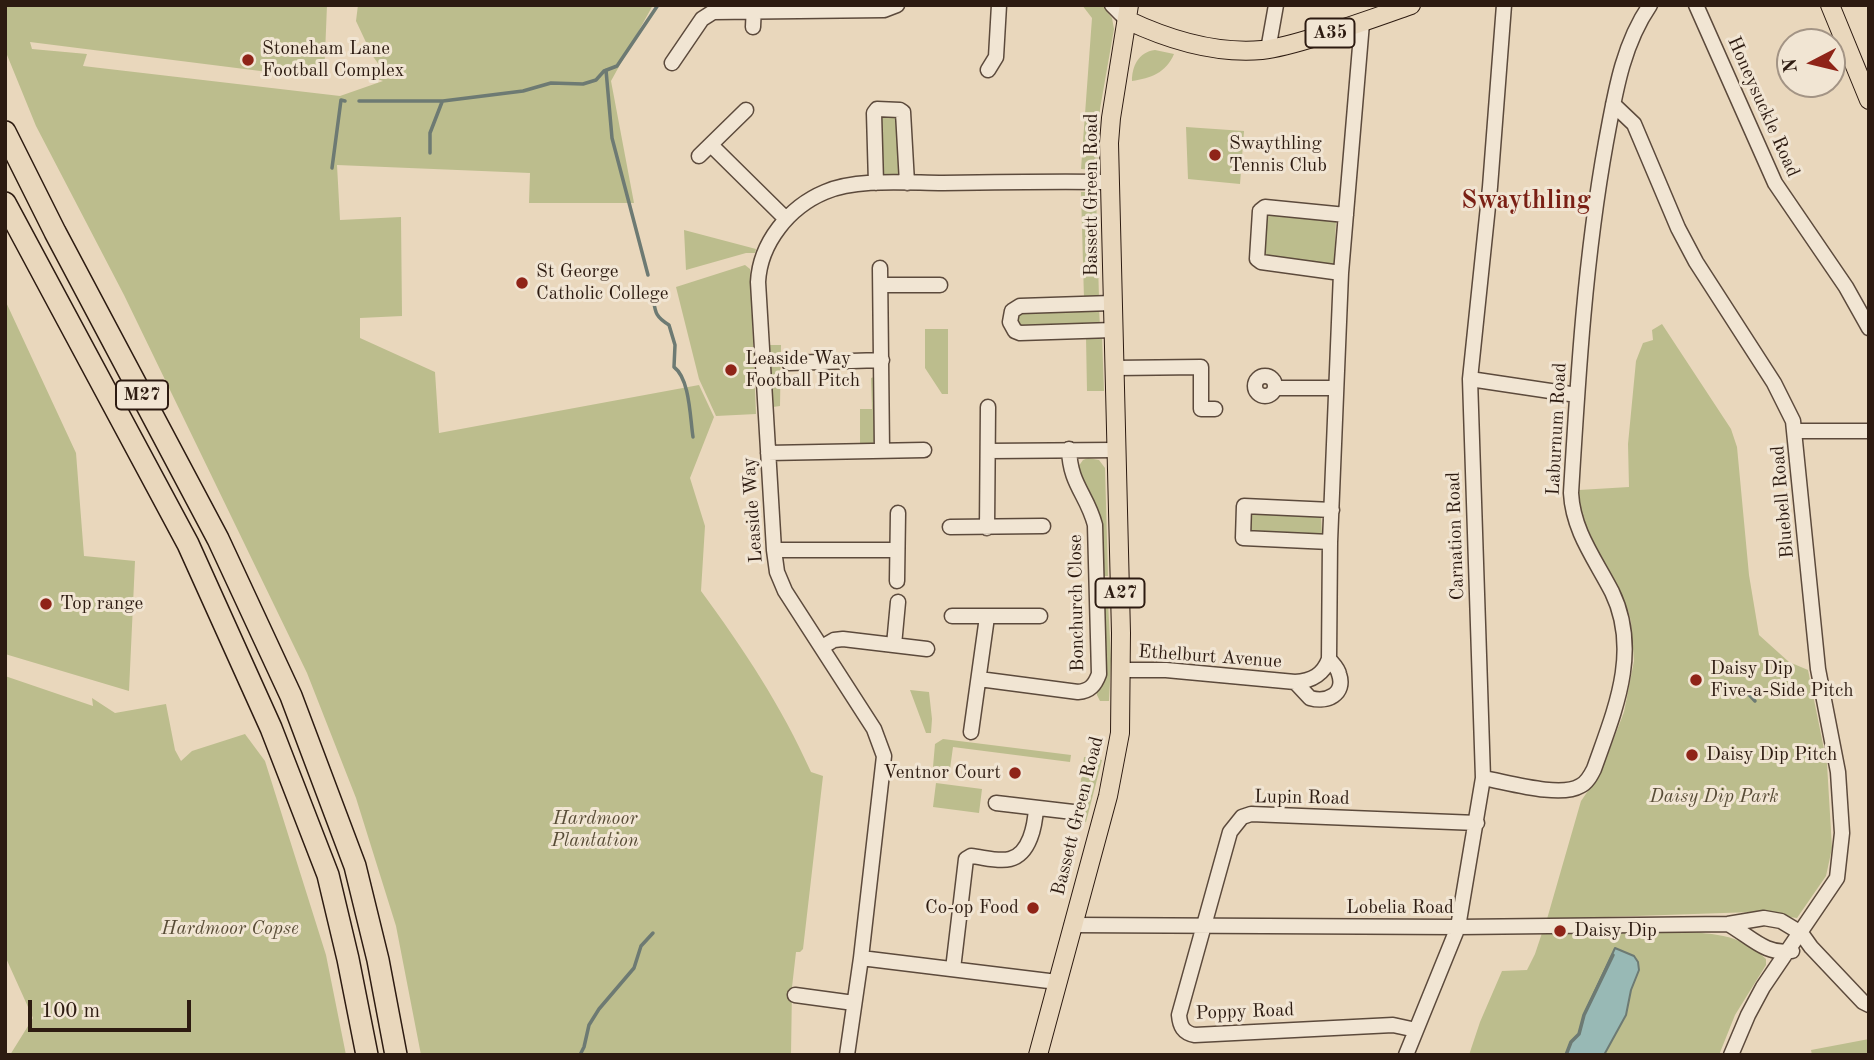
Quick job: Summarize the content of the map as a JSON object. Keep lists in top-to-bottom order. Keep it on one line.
{"streets":{"highway":["M27"],"main road":["A35","Bassett Green Road","A27"],"street":["Honeysuckle Road","Laburnum Road","Bluebell Road","Leaside Way","Carnation Road","Bonchurch Close","Ethelburt Avenue","Lupin Road","Lobelia Road","Poppy Road"]},"crossings":[["A35","Bassett Green Road"],["A35","Ethelburt Avenue"],["Bassett Green Road","Leaside Way"],["Bassett Green Road","Ethelburt Avenue"],["Bassett Green Road","Lobelia Road"],["Laburnum Road","Bluebell Road"],["Laburnum Road","Carnation Road"],["Bluebell Road","Lobelia Road"],["Carnation Road","Lupin Road"],["Carnation Road","Lobelia Road"],["Carnation Road","Poppy Road"],["Lupin Road","Lobelia Road"],["Lupin Road","Poppy Road"],["Lobelia Road","Poppy Road"]],"districts":["Swaythling"],"parks":["Daisy Dip Park","Hardmoor Plantation","Hardmoor Copse"],"places":["Stoneham Lane Football Complex","Swaythling Tennis Club","St George Catholic College","Leaside Way Football Pitch","Top range","Daisy Dip Five-a-Side Pitch","Daisy Dip Pitch","Ventnor Court","Co-op Food","Daisy Dip"],"scale_bar":"100 m","north":"left"}
